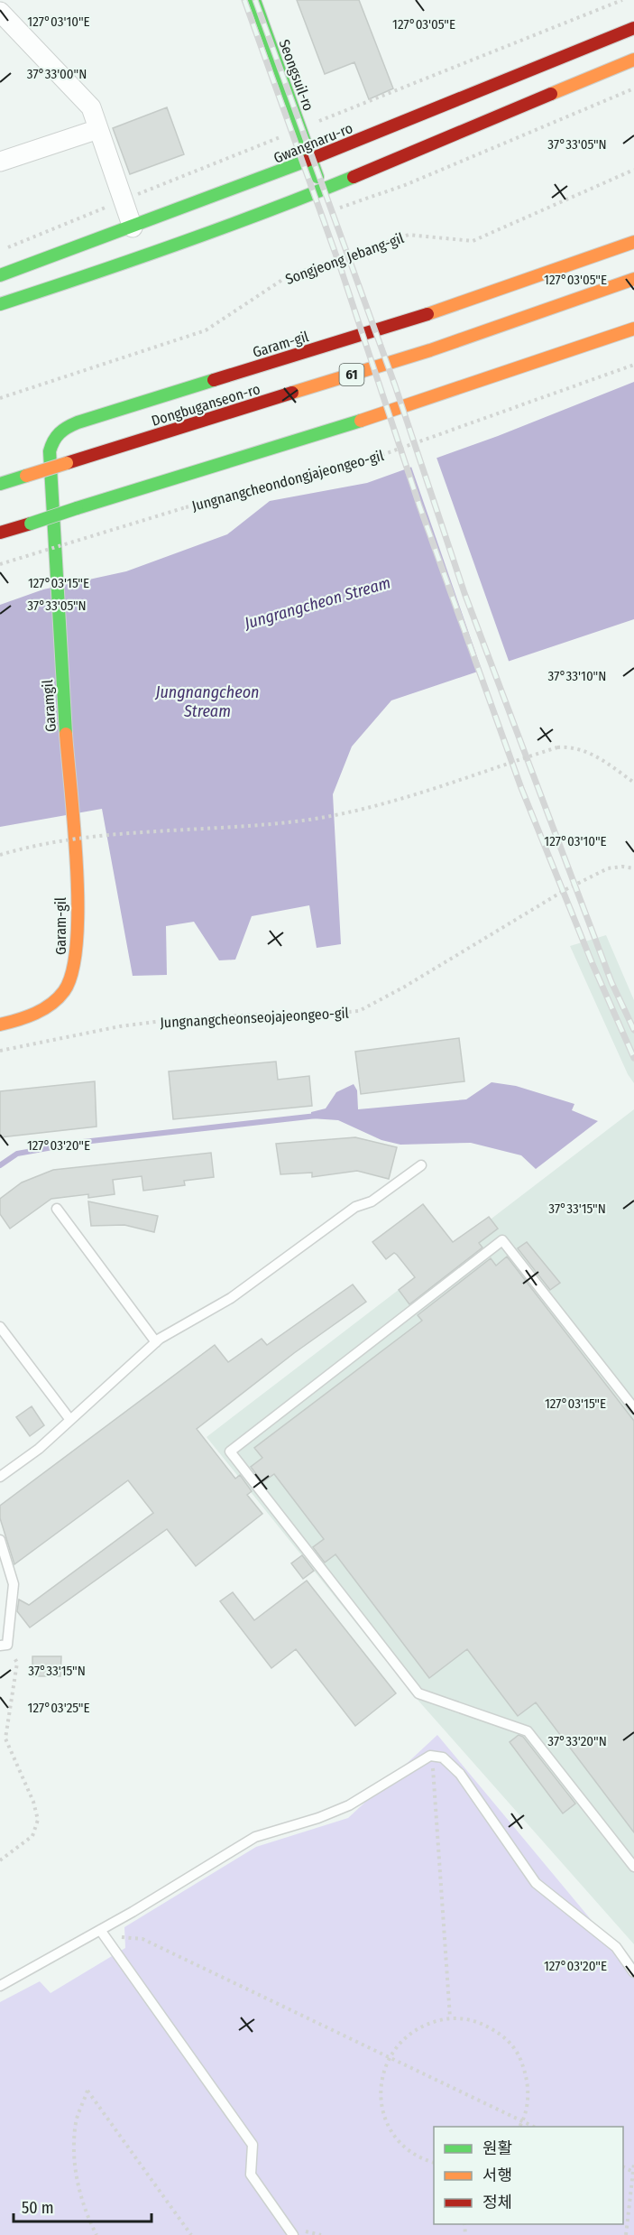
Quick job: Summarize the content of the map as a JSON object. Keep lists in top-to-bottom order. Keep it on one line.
{"streets":{"main road":["Seongsuil-ro","Gwangnaru-ro","Garam-gil","61","Dongbuganseon-ro","Garamgil"],"path":["Songjeong Jebang-gil","Jungnangcheondongjajeongeo-gil","Jungnangcheonseojajeongeo-gil"]},"crossings":[["Seongsuil-ro","Gwangnaru-ro"],["Garam-gil","Garamgil"]],"water":["Jungrangcheon Stream","Jungnangcheon Stream"],"legend":["원활","서행","정체"],"scale_bar":"50 m","coordinates":["127°03'10\"E","127°03'05\"E","37°33'00\"N","37°33'05\"N","127°03'15\"E","37°33'10\"N","127°03'20\"E","37°33'15\"N","127°03'25\"E","37°33'20\"N"]}
